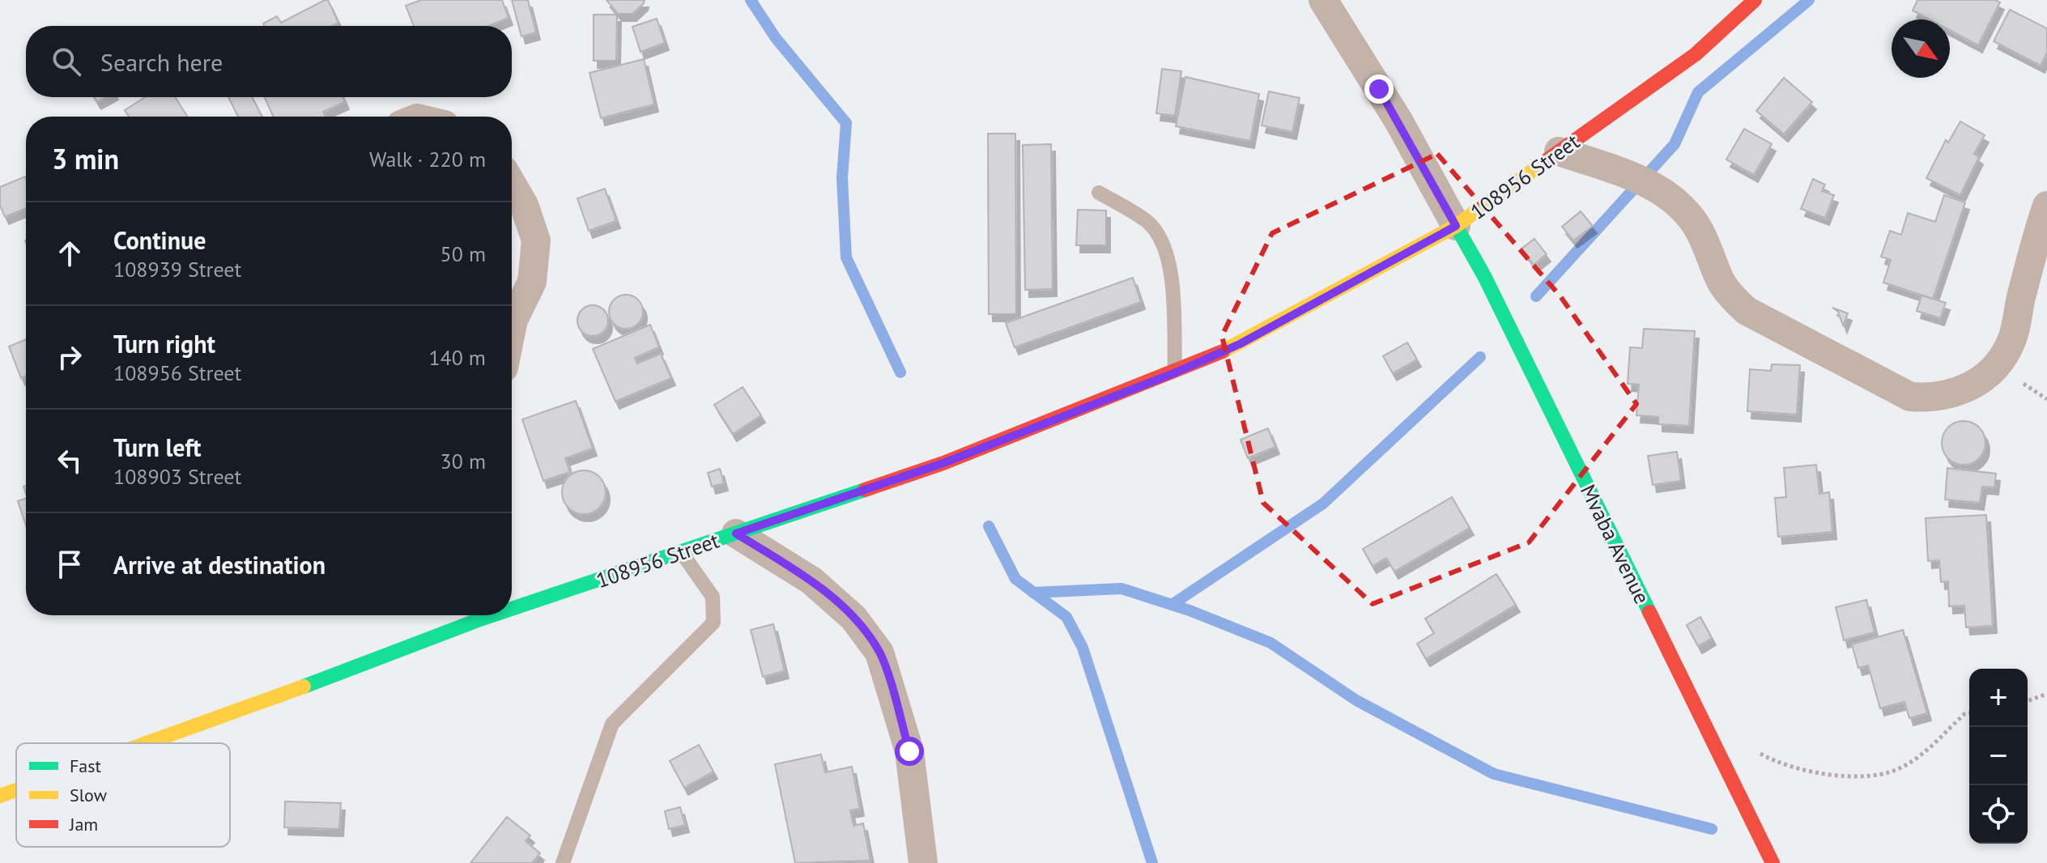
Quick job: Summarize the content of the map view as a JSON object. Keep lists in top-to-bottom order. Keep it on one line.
{"streets":{"street":["108956 Street","Mvaba Avenue"]},"crossings":[["108956 Street","Mvaba Avenue"]],"legend":["Fast","Slow","Jam"],"north":"bottom right","page":{"search":"Search here","heading":["3 min","Walk · 220 m"],"list":[["Continue","108939 Street","50 m"],["Turn right","108956 Street","140 m"],["Turn left","108903 Street","30 m"],"Arrive at destination"],"map_buttons":["+","−"]}}
